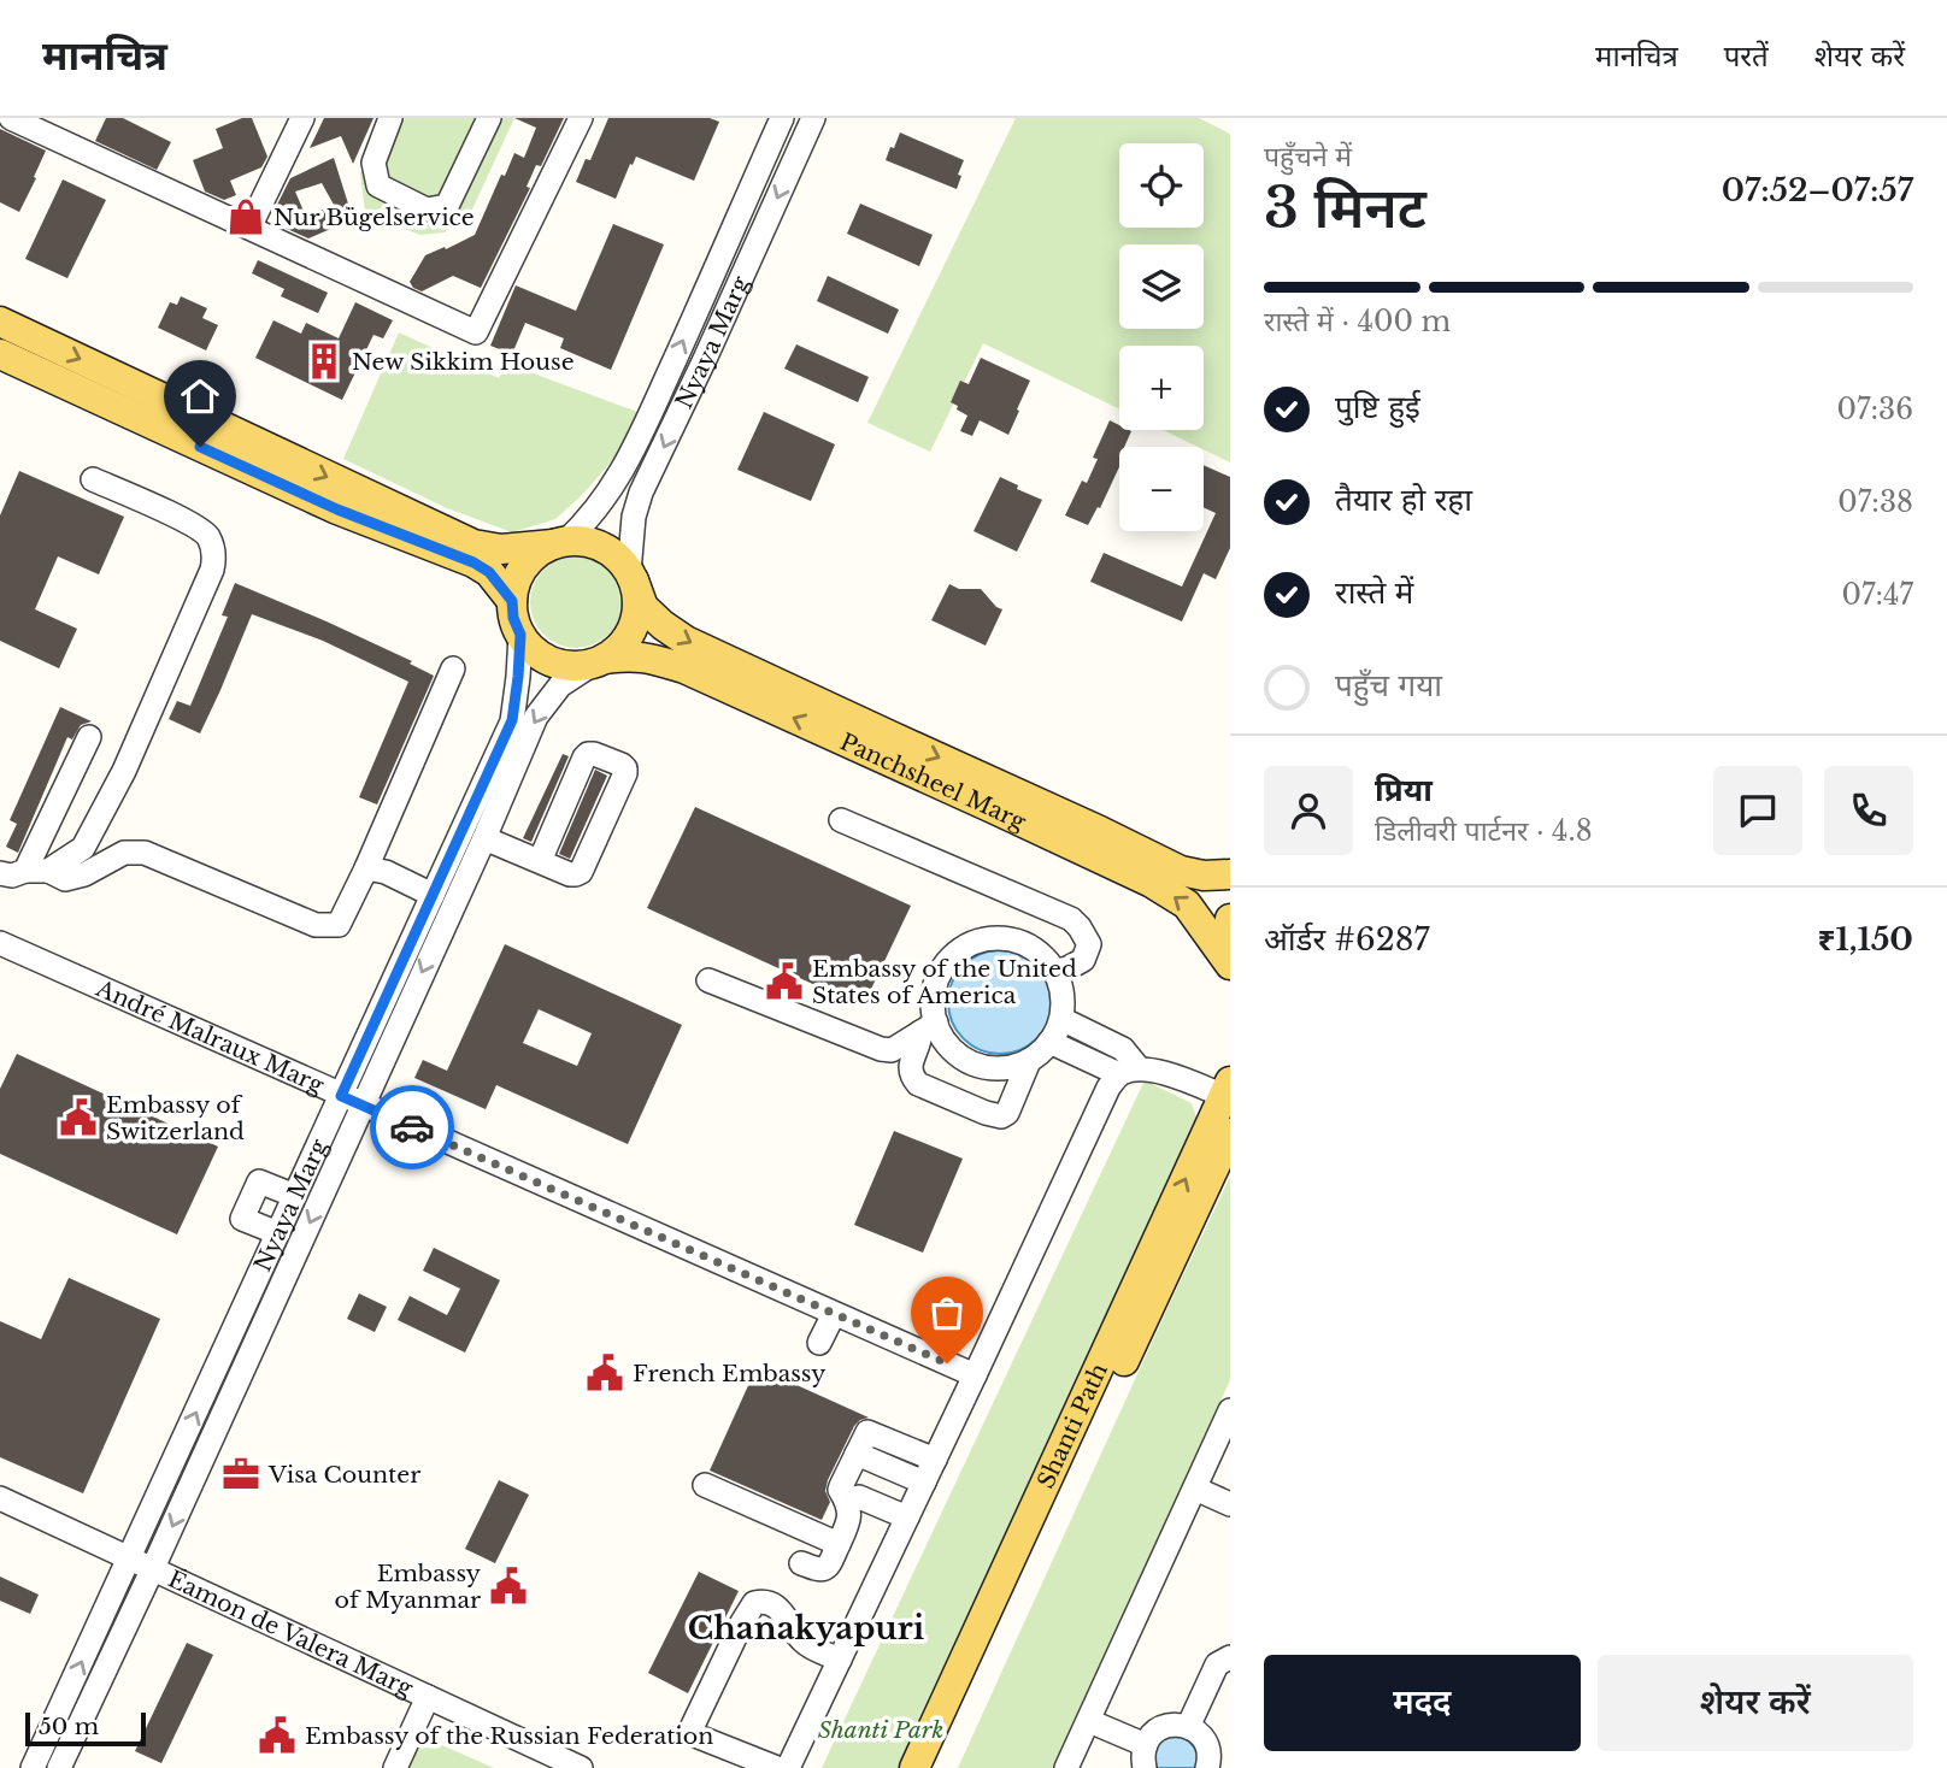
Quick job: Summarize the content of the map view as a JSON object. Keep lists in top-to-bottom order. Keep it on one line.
{"streets":{"main road":["Panchsheel Marg","Shanti Path"],"street":["Nyaya Marg","André Malraux Marg","Éamon de Valera Marg"]},"crossings":[["Nyaya Marg","Panchsheel Marg"],["Nyaya Marg","André Malraux Marg"],["Nyaya Marg","Éamon de Valera Marg"]],"districts":["Chanakyapuri"],"parks":["Shanti Park"],"places":{"shop":["Nur Bügelservice"],"building":["New Sikkim House"],"public building":["Embassy of the United States of America","Embassy of Switzerland","French Embassy","Embassy of Myanmar","Embassy of the Russian Federation"],"office":["Visa Counter"]},"scale_bar":"50 m","page":{"header":"मानचित्र","nav":["मानचित्र","परतें","शेयर करें"],"heading":["3 मिनट","पहुँचने में","07:52–07:57"],"panel":["प्रिया","डिलीवरी पार्टनर · 4.8","ऑर्डर #6287","₹1,150"],"map_buttons":["+","−"],"bar":"रास्ते में · 400 m","list":[["पुष्टि हुई","07:36"],["तैयार हो रहा","07:38"],["रास्ते में","07:47"],"पहुँच गया"],"buttons":["मदद","शेयर करें"],"scale":"50 m"}}
